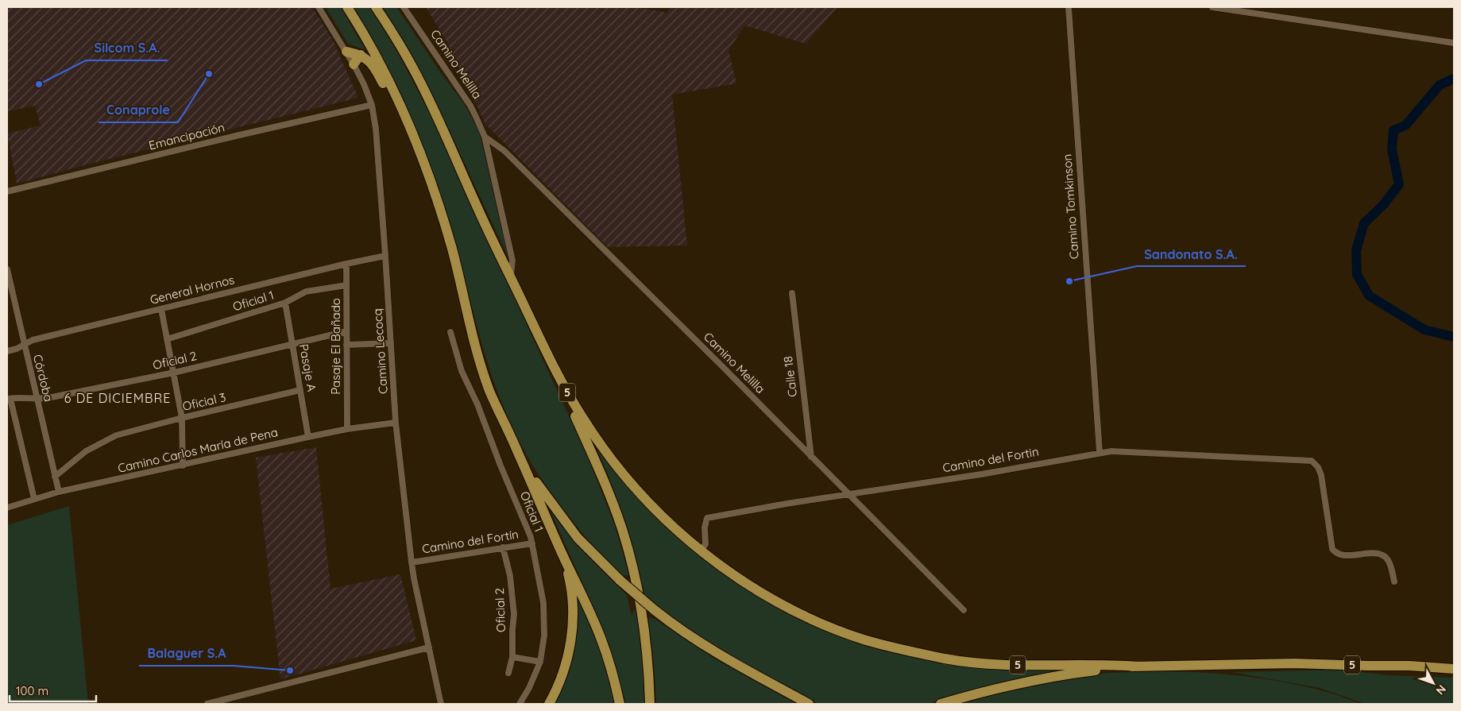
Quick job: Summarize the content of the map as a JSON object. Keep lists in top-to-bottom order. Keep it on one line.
{"streets":{"highway":["5"],"street":["Camino Melilla","Emancipación","Camino Tomkinson","General Hornos","Oficial 1","Pasaje El Bañado","Camino Lecocq","Oficial 2","Pasaje A","Calle 18","Córdoba","Oficial 3","Camino Carlos María de Pena","Camino del Fortin","Camino del Fortín"]},"crossings":[["Camino Melilla","Calle 18"],["Camino Melilla","5"],["Camino Melilla","Camino del Fortin"],["Emancipación","Camino Lecocq"],["Camino Tomkinson","Camino del Fortin"],["General Hornos","Pasaje El Bañado"],["General Hornos","Camino Lecocq"],["General Hornos","Córdoba"],["Oficial 1","Pasaje El Bañado"],["Oficial 1","Pasaje A"],["Oficial 1","Camino del Fortín"],["Pasaje El Bañado","Oficial 2"],["Pasaje El Bañado","Camino Carlos María de Pena"],["Camino Lecocq","Camino Carlos María de Pena"],["Camino Lecocq","Camino del Fortín"],["Oficial 2","Pasaje A"],["Oficial 2","Córdoba"],["Oficial 2","Camino del Fortín"],["Pasaje A","Oficial 3"],["Pasaje A","Camino Carlos María de Pena"],["Córdoba","Oficial 3"],["Córdoba","Camino Carlos María de Pena"],["5","Camino del Fortin"]],"districts":["6 DE DICIEMBRE"],"places":["Conaprole","Silcom S.A.","Sandonato S.A.","Balaguer S.A"],"scale_bar":"100 m","north":"bottom right"}
